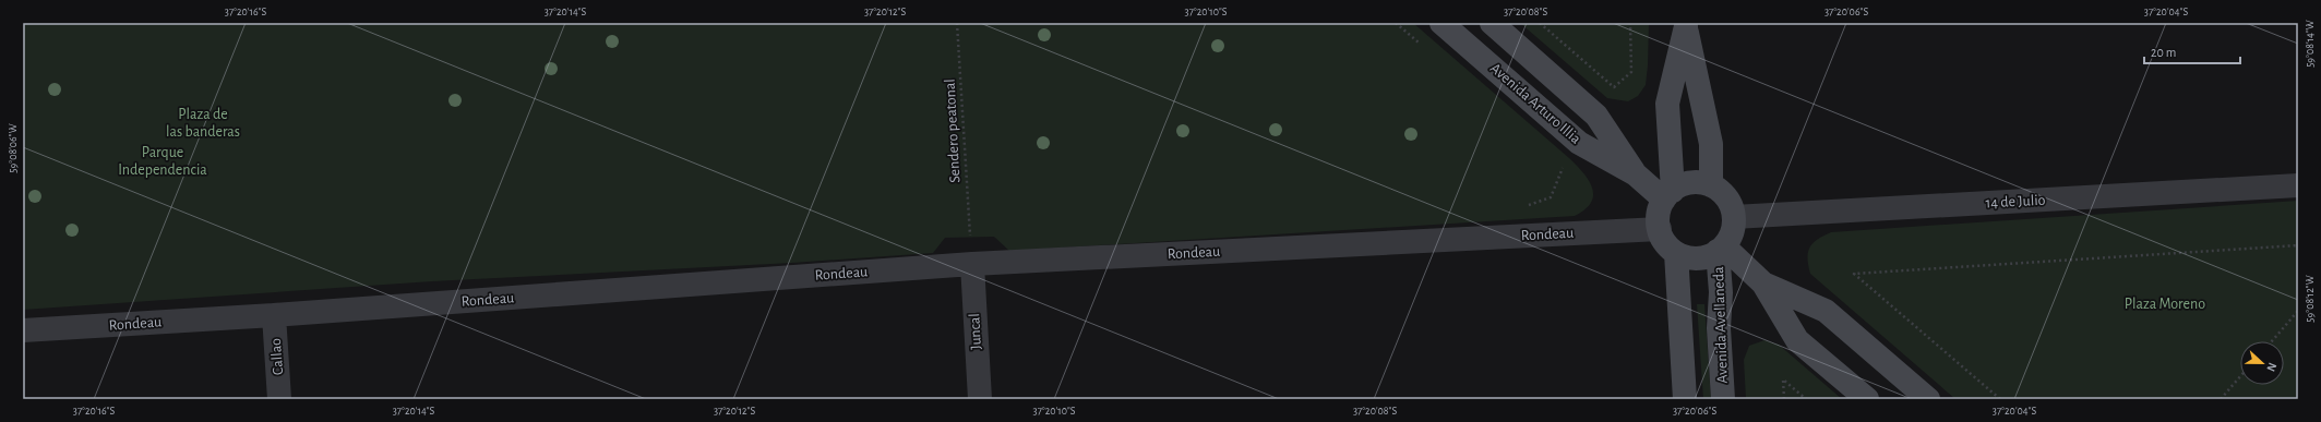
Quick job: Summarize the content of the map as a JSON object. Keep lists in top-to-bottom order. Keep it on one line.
{"streets":{"street":["Avenida Arturo Illia","14 de Julio","Rondeau","Avenida Avellaneda","Juncal","Callao"],"path":["Sendero peatonal"]},"crossings":[["Avenida Arturo Illia","14 de Julio"],["Avenida Arturo Illia","Rondeau"],["Avenida Arturo Illia","Avenida Avellaneda"],["14 de Julio","Rondeau"],["14 de Julio","Avenida Avellaneda"],["Rondeau","Avenida Avellaneda"],["Rondeau","Juncal"],["Rondeau","Callao"]],"parks":["Plaza de las banderas","Parque Independencia","Plaza Moreno"],"scale_bar":"20 m","north":"right","coordinates":["37°20'16\"S","37°20'14\"S","37°20'12\"S","37°20'10\"S","37°20'08\"S","37°20'06\"S","37°20'04\"S","59°08'14\"W","59°08'06\"W","59°08'12\"W"]}
